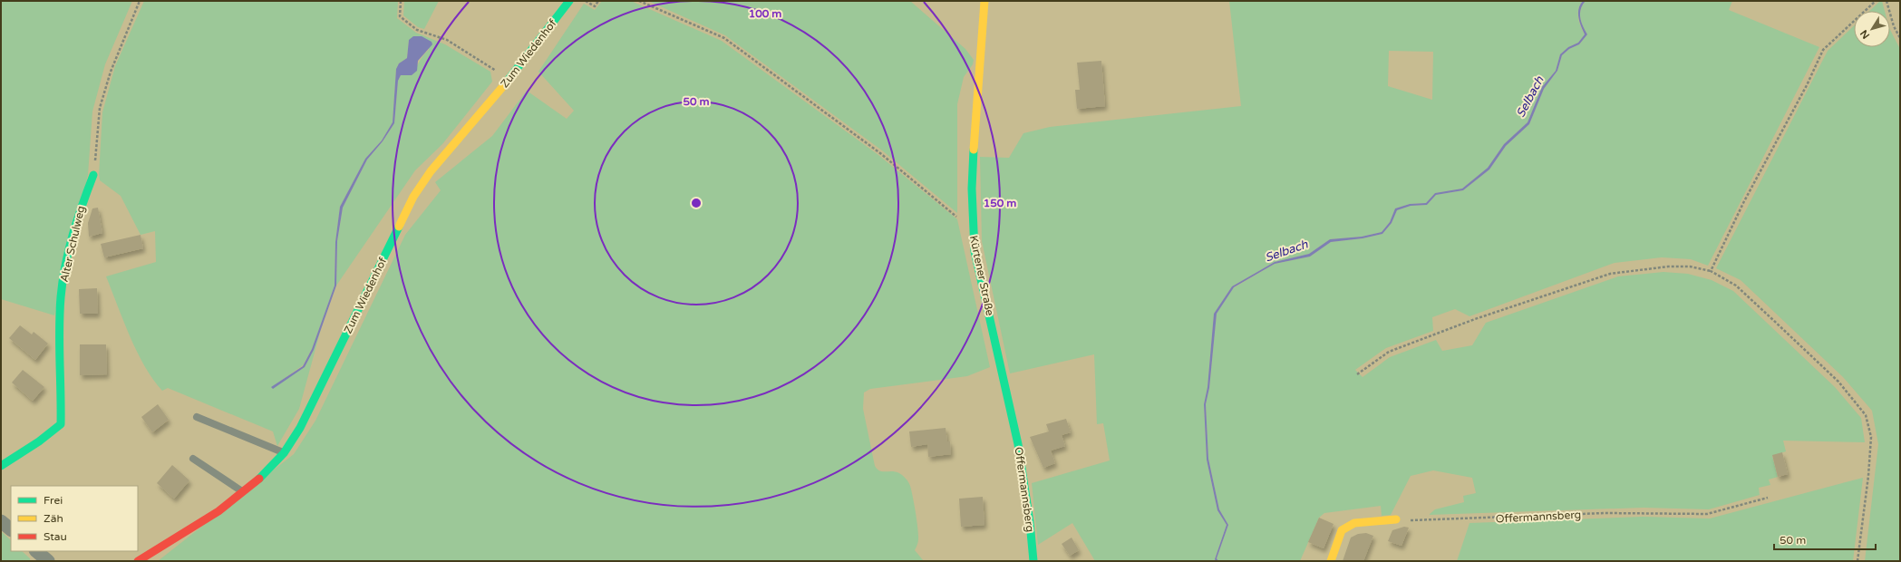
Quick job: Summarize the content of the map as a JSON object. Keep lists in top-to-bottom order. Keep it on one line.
{"streets":{"street":["Zum Wiedenhof","Alter Schulweg","Kürtener Straße","Offermannsberg"]},"crossings":[["Kürtener Straße","Offermannsberg"]],"water":["Selbach"],"legend":["Frei","Zäh","Stau"],"scale_bar":"50 m","north":"bottom left","rings":["100 m","50 m","150 m"]}
